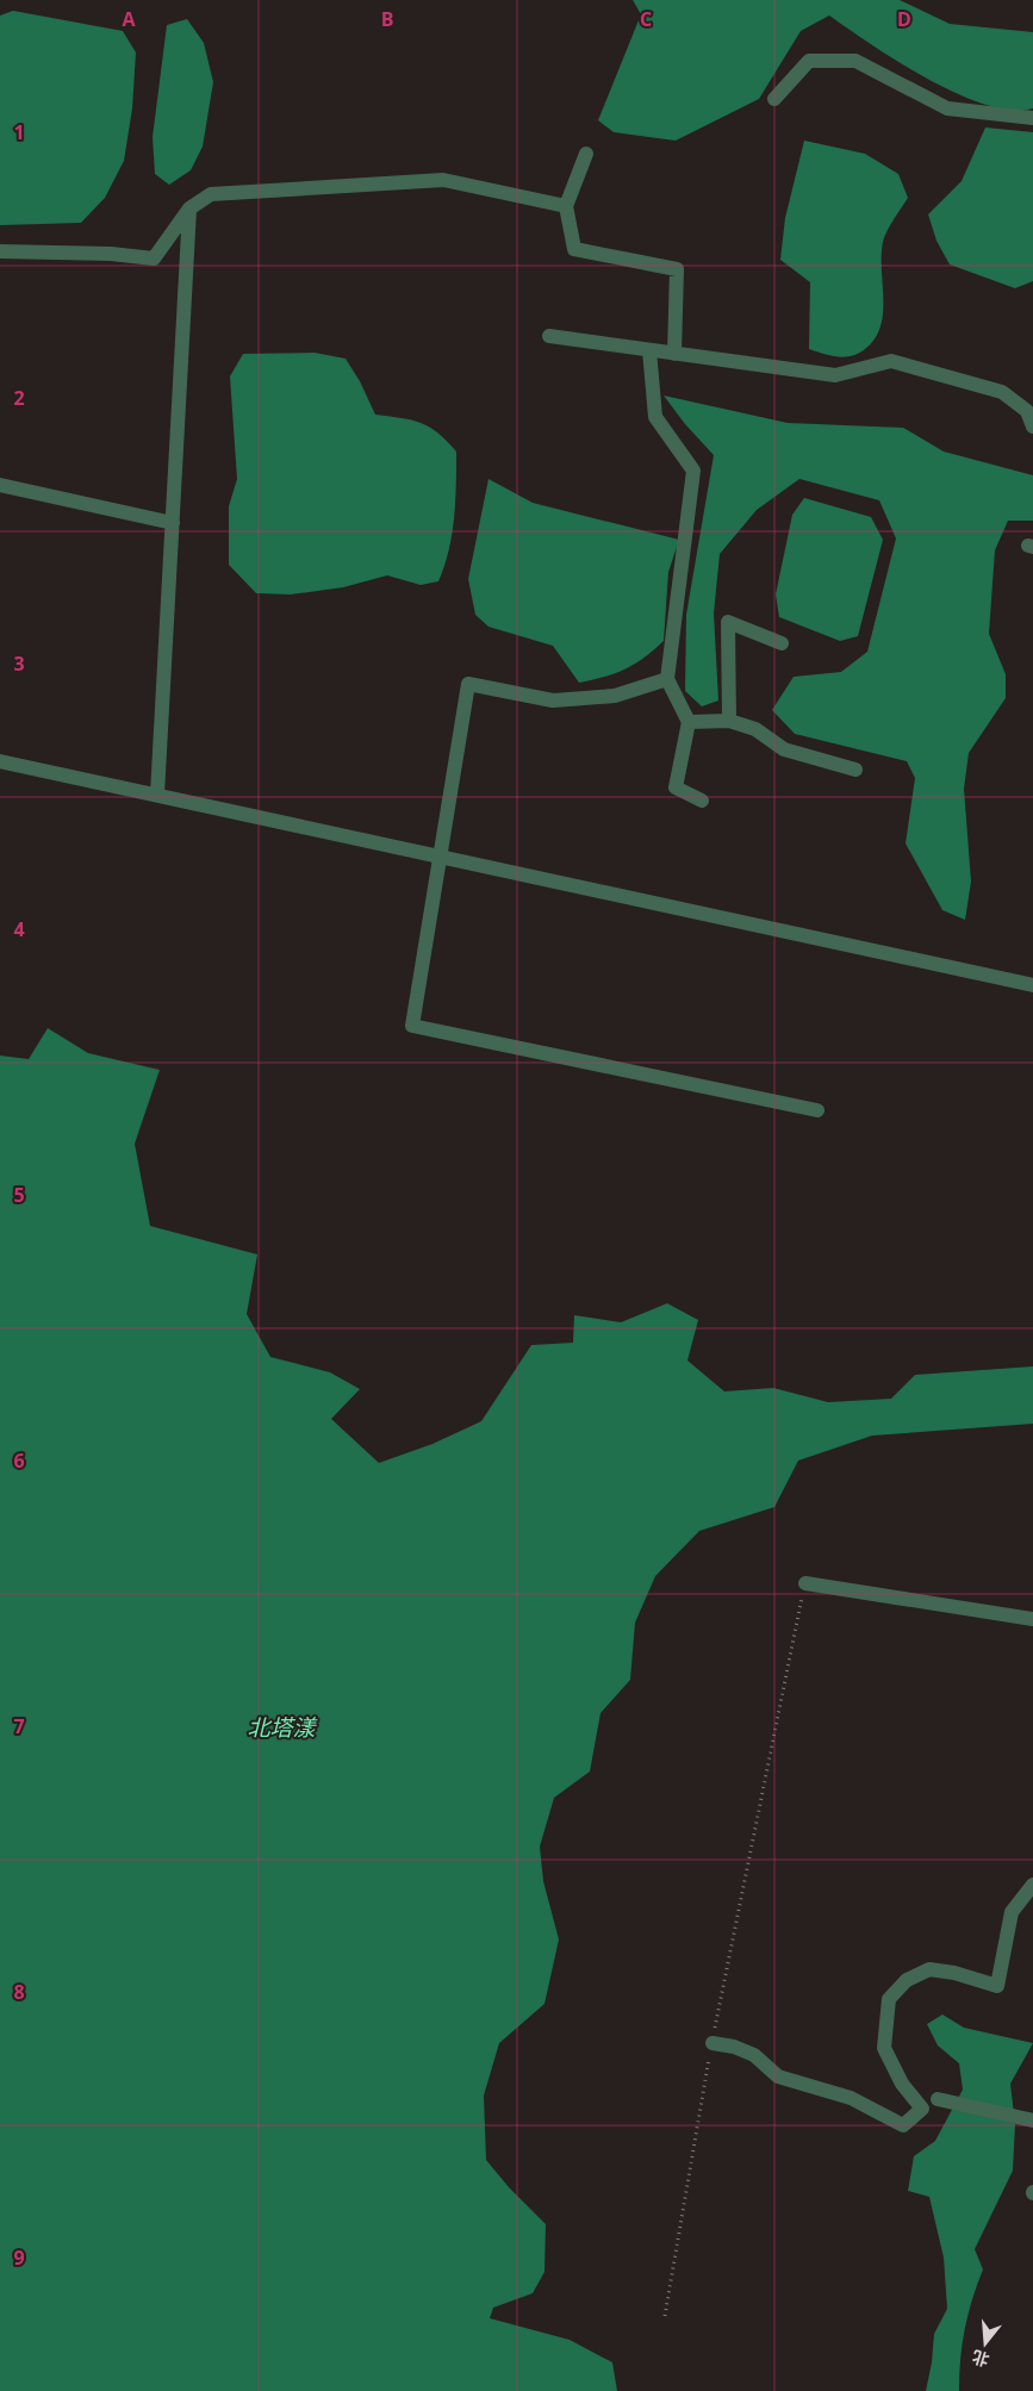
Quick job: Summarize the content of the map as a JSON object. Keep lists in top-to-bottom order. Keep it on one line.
{"water":["北塔漾"],"north":"bottom","grid":{"columns":["A","B","C","D"],"rows":["1","2","3","4","5","6","7","8","9"]}}
